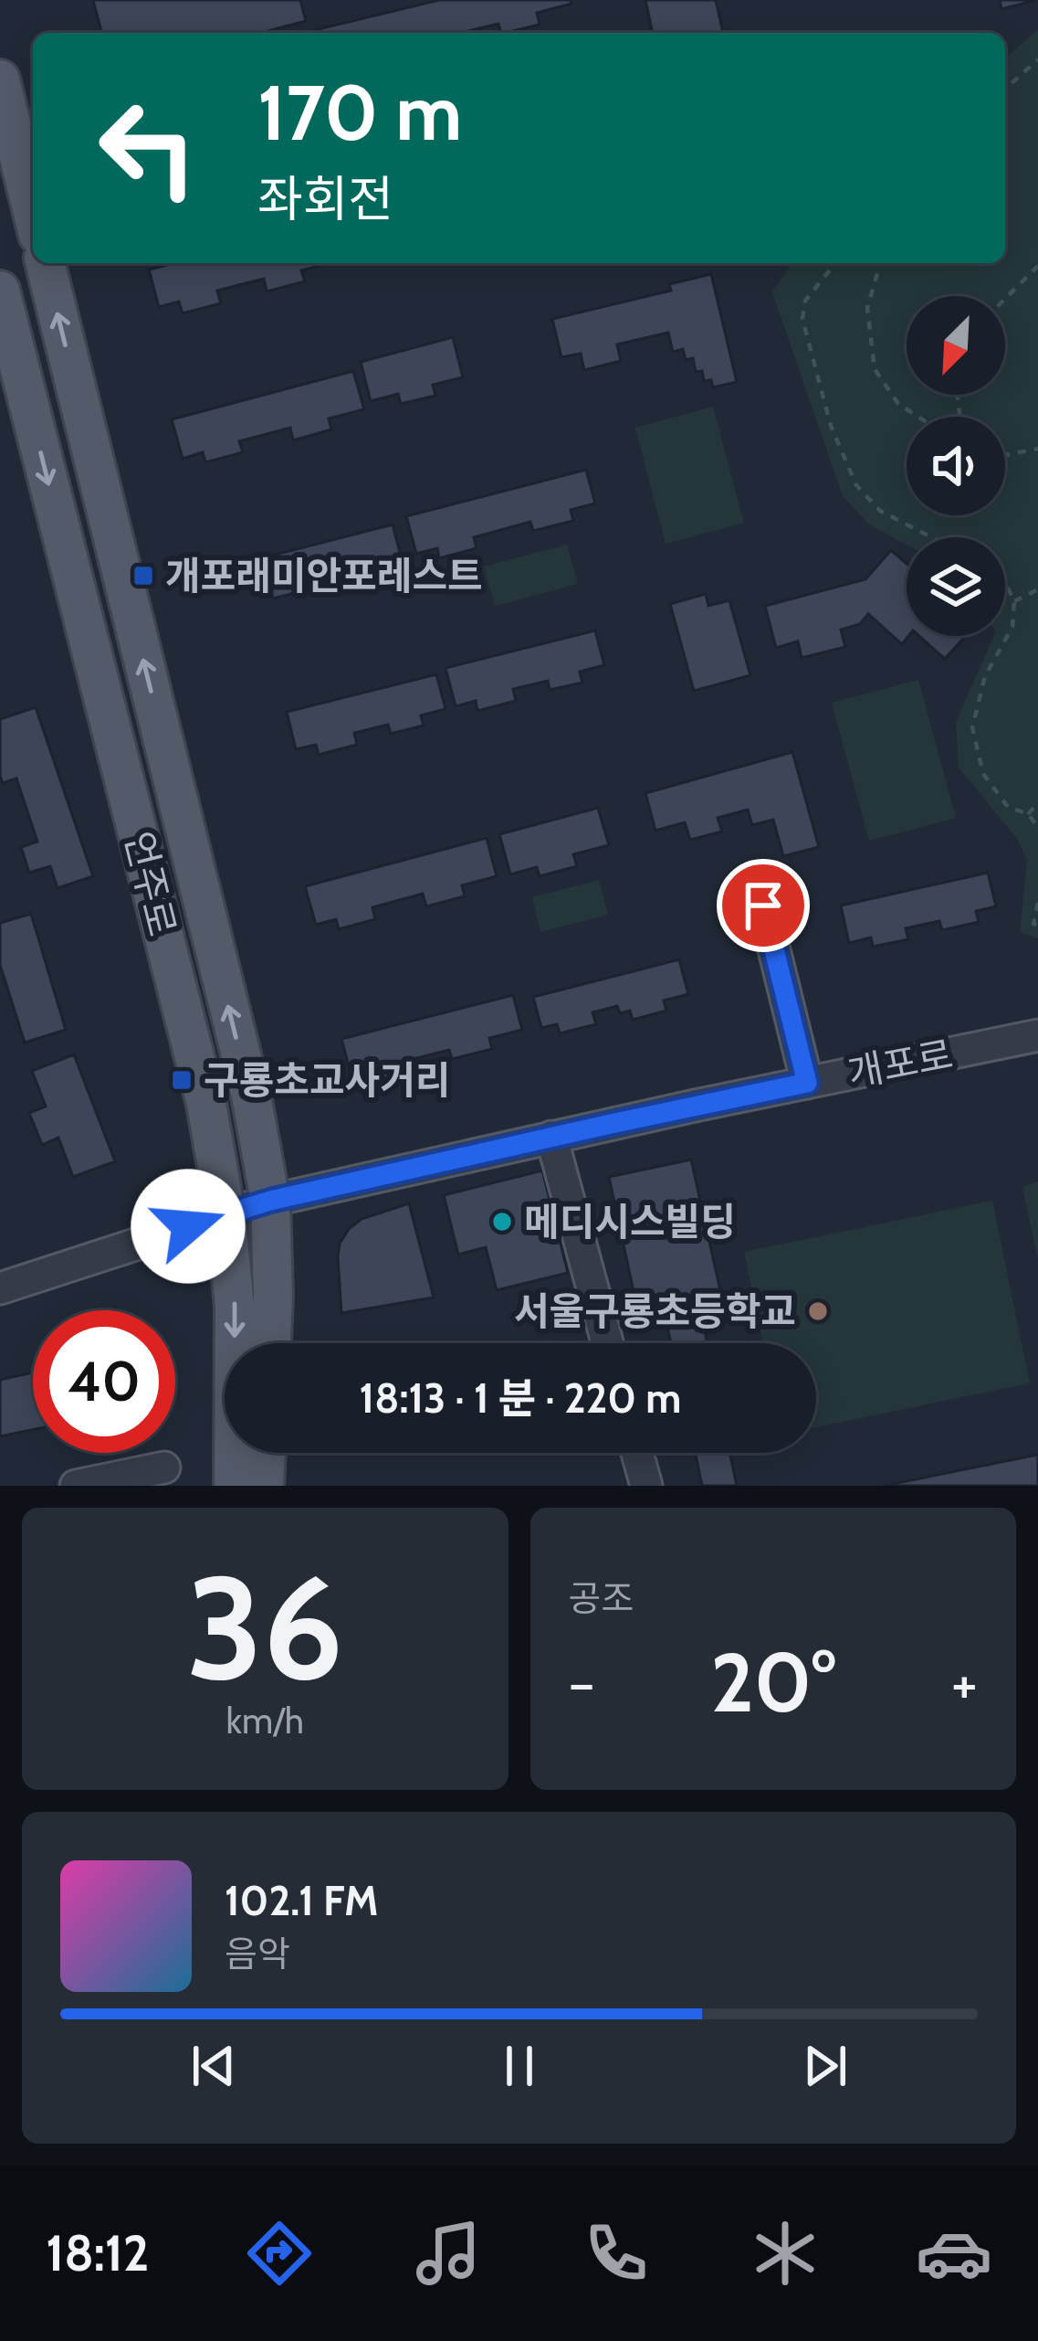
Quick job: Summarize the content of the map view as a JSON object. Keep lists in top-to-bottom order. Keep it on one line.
{"streets":{"main road":["언주로"],"street":["개포로"]},"crossings":[["언주로","개포로"]],"places":{"transit":["개포래미안포레스트","구룡초교사거리"],"other":["메디시스빌딩","서울구룡초등학교"]},"north":"bottom left","page":{"turn":["170 m","좌회전"],"limit":"40","trip":"18:13 · 1 분 · 220 m","tile":[["36","km/h"],"공조"],"heat":["−","20°","+"],"song":["102.1 FM","음악"],"tabs":"18:12"}}
